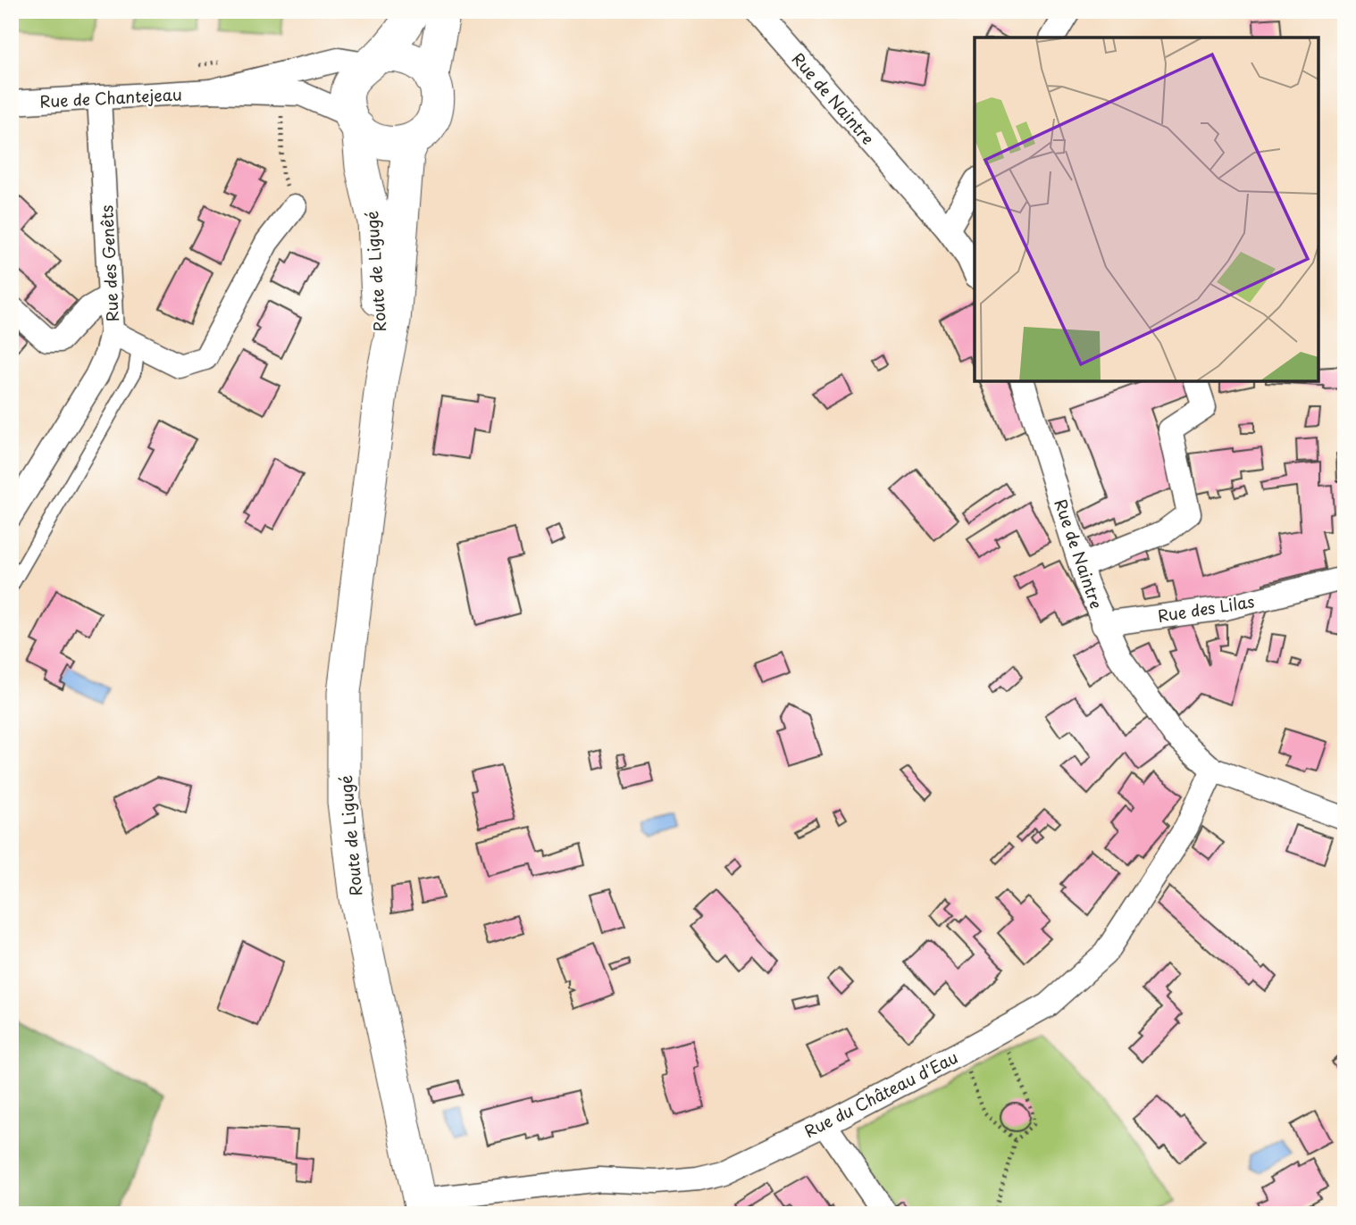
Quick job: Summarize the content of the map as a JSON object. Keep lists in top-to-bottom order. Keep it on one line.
{"streets":{"street":["Rue de Chantejeau","Rue de Naintre","Rue des Genêts","Route de Ligugé","Rue des Lilas","Rue du Château d'Eau"]},"crossings":[["Rue de Chantejeau","Rue des Genêts"],["Rue de Chantejeau","Route de Ligugé"],["Rue de Naintre","Rue des Lilas"],["Rue de Naintre","Rue du Château d'Eau"],["Route de Ligugé","Rue du Château d'Eau"]]}
